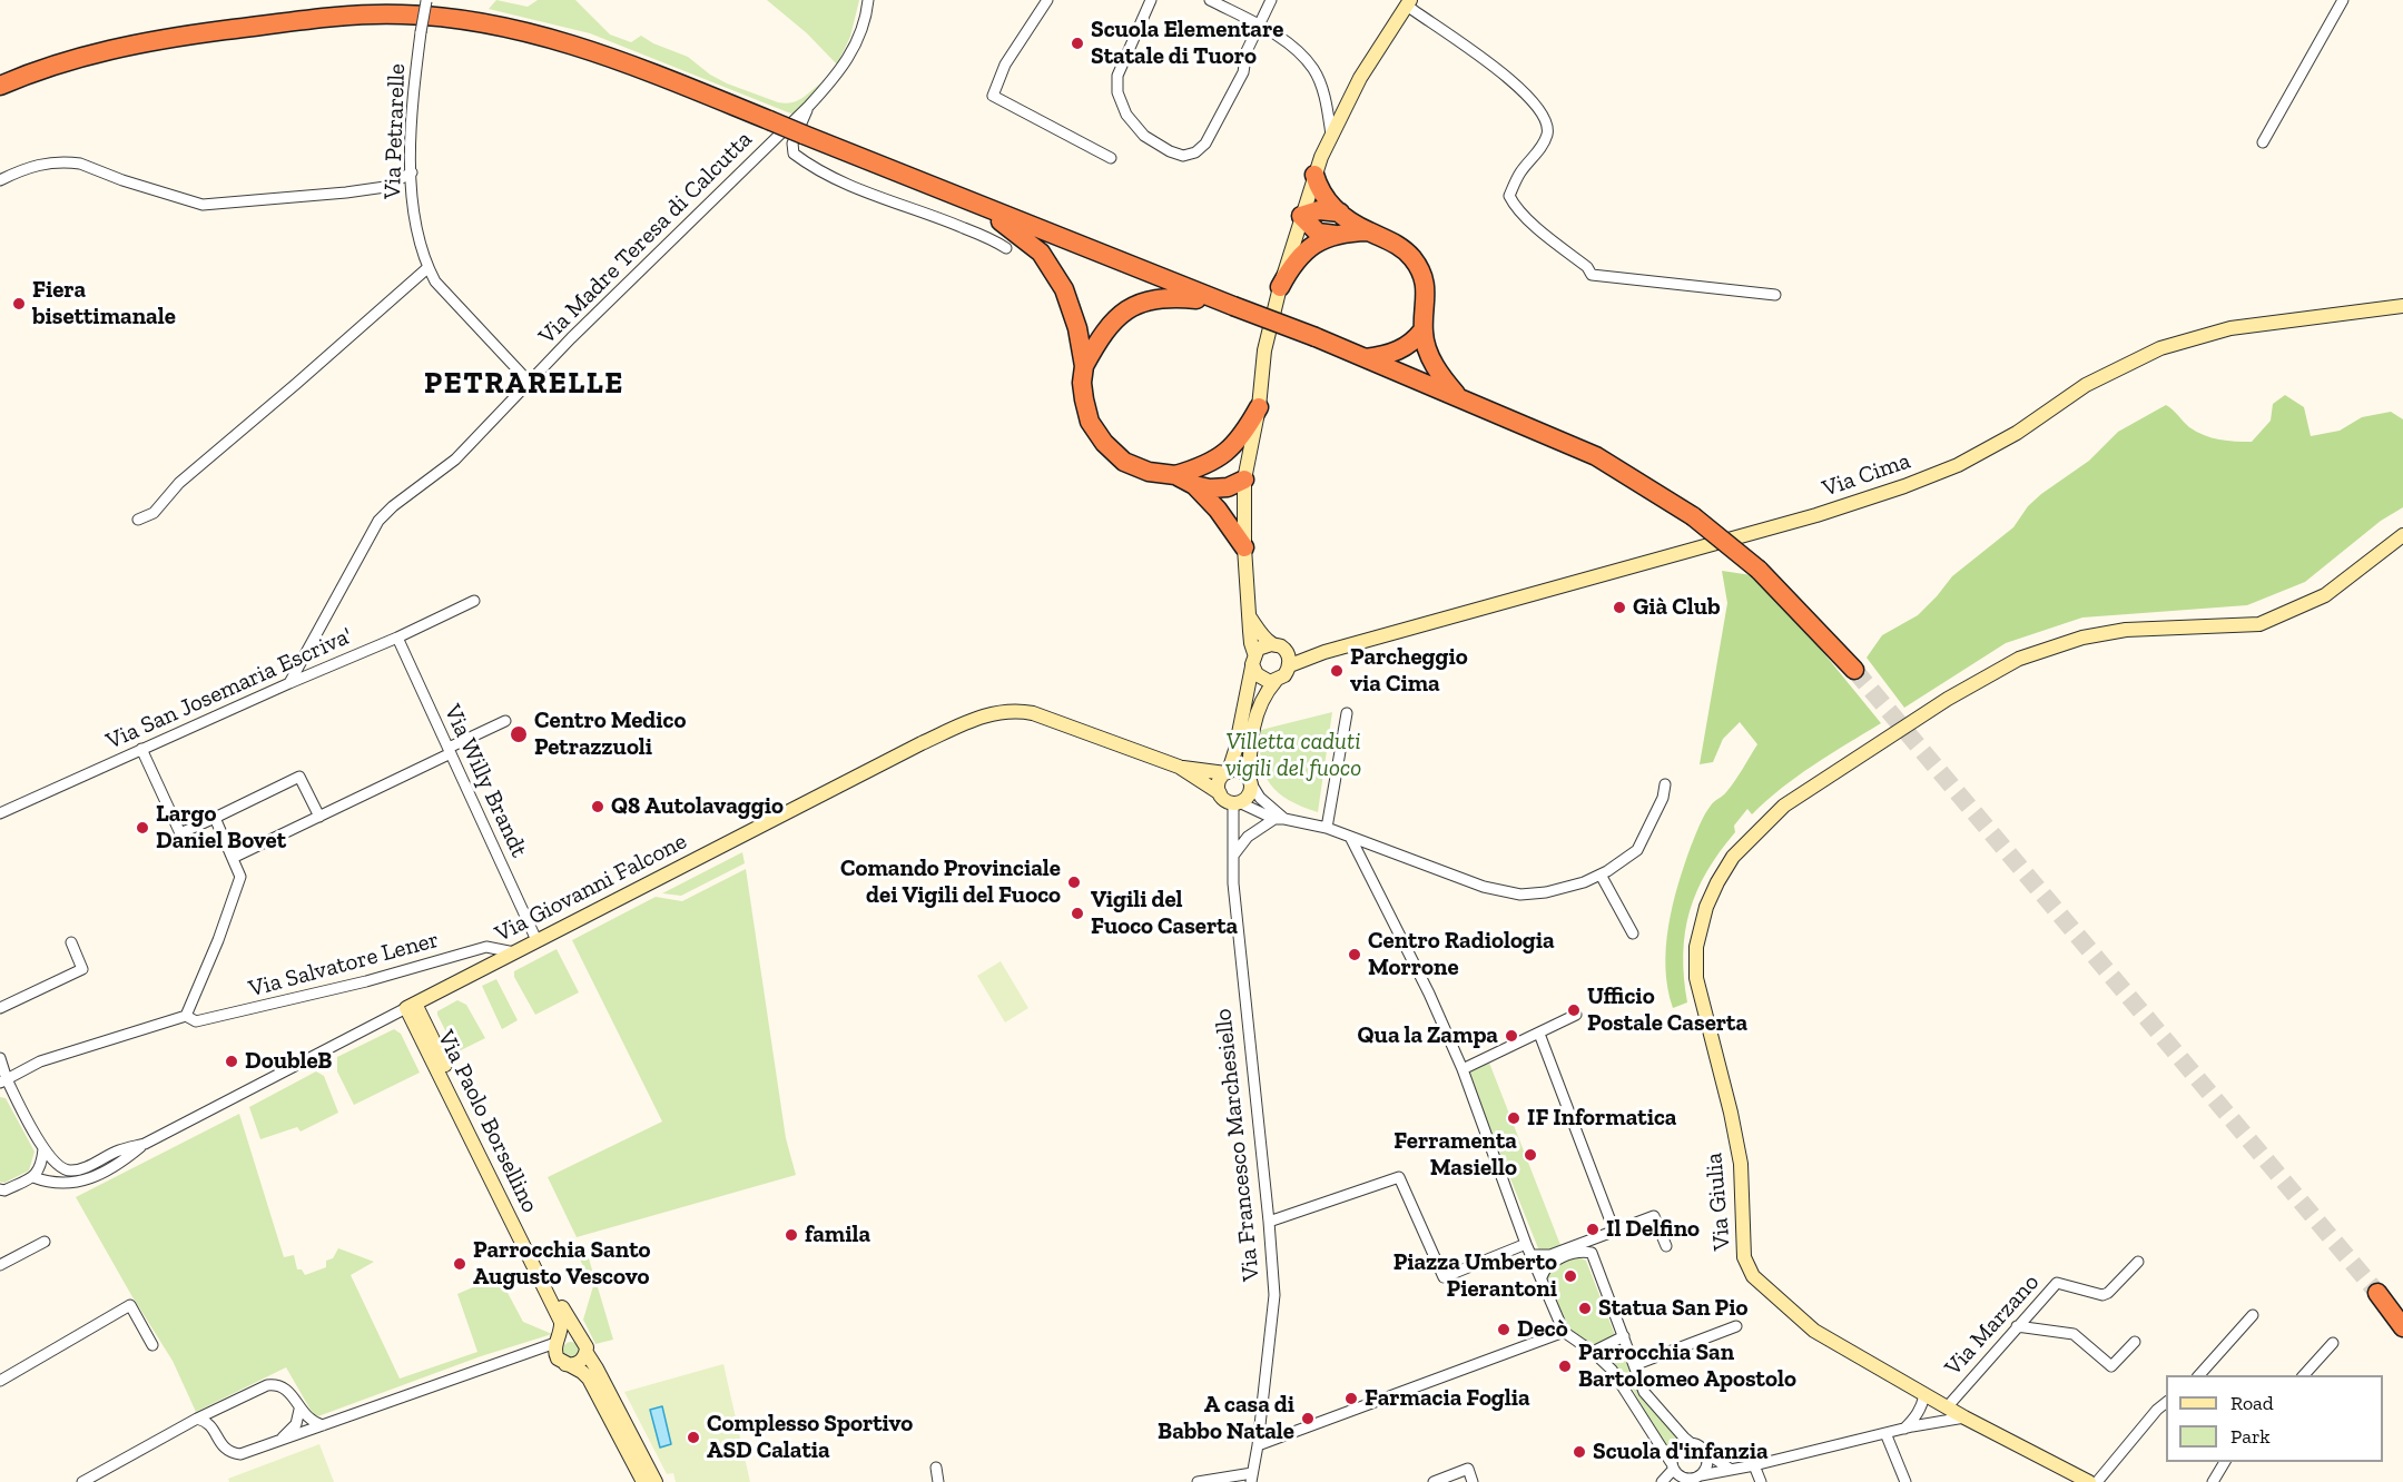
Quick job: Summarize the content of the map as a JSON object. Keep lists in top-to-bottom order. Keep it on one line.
{"streets":{"street":["Via Petrarelle","Via Madre Teresa di Calcutta","Via Cima","Via San Josemaria Escriva'","Via Willy Brandt","Via Giovanni Falcone","Via Salvatore Lener","Via Paolo Borsellino","Via Francesco Marchesiello","Via Giulia","Via Marzano"]},"crossings":[["Via Petrarelle","Via Madre Teresa di Calcutta"],["Via Madre Teresa di Calcutta","Via San Josemaria Escriva'"],["Via San Josemaria Escriva'","Via Willy Brandt"],["Via Willy Brandt","Via Giovanni Falcone"],["Via Giovanni Falcone","Via Salvatore Lener"],["Via Giovanni Falcone","Via Paolo Borsellino"],["Via Giovanni Falcone","Via Francesco Marchesiello"],["Via Giulia","Via Marzano"]],"districts":["PETRARELLE"],"parks":["Villetta caduti vigili del fuoco"],"places":["Scuola Elementare Statale di Tuoro","Fiera bisettimanale","Già Club","Parcheggio via Cima","Centro Medico Petrazzuoli","Q8 Autolavaggio","Largo Daniel Bovet","Comando Provinciale dei Vigili del Fuoco","Vigili del Fuoco Caserta","Centro Radiologia Morrone","Ufficio Postale Caserta","Qua la Zampa","DoubleB","IF Informatica","Ferramenta Masiello","Il Delfino","famila","Parrocchia Santo Augusto Vescovo","Piazza Umberto Pierantoni","Statua San Pio","Decò","Parrocchia San Bartolomeo Apostolo","Farmacia Foglia","A casa di Babbo Natale","Complesso Sportivo ASD Calatia","Scuola d'infanzia"],"legend":["Road","Park"]}
